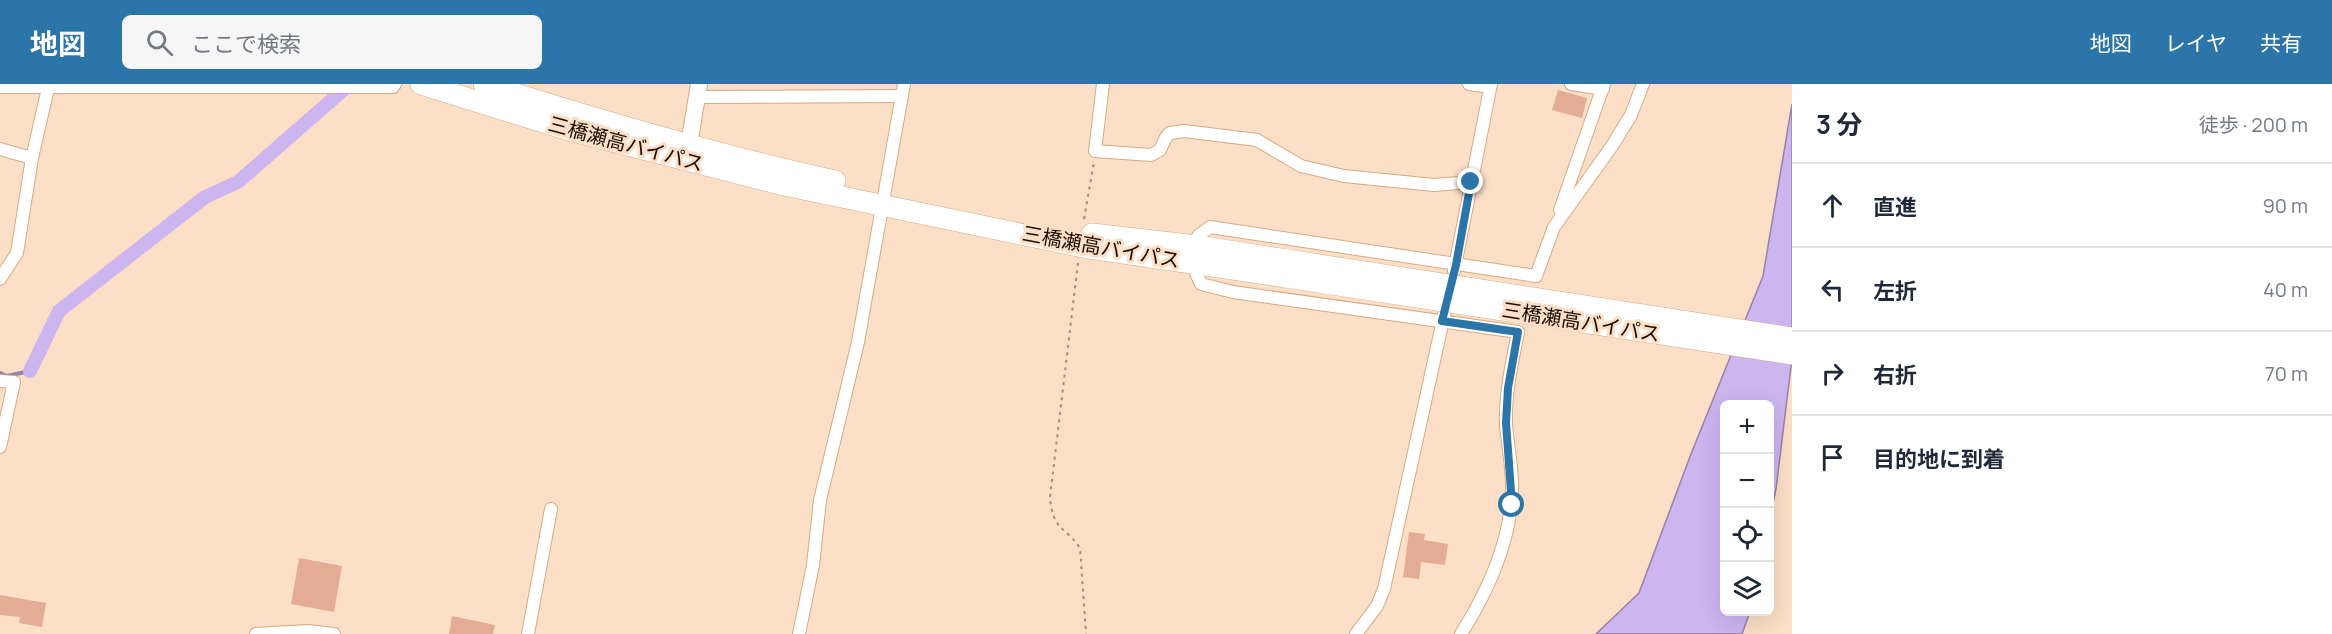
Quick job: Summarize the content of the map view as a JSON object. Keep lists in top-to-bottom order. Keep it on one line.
{"streets":{"highway":["三橋瀬高バイパス"]},"page":{"header":"地図","search":"ここで検索","nav":["地図","レイヤ","共有"],"heading":["3 分","徒歩 · 200 m"],"list":[["直進","90 m"],["左折","40 m"],["右折","70 m"],"目的地に到着"],"map_buttons":["+","−"]}}
